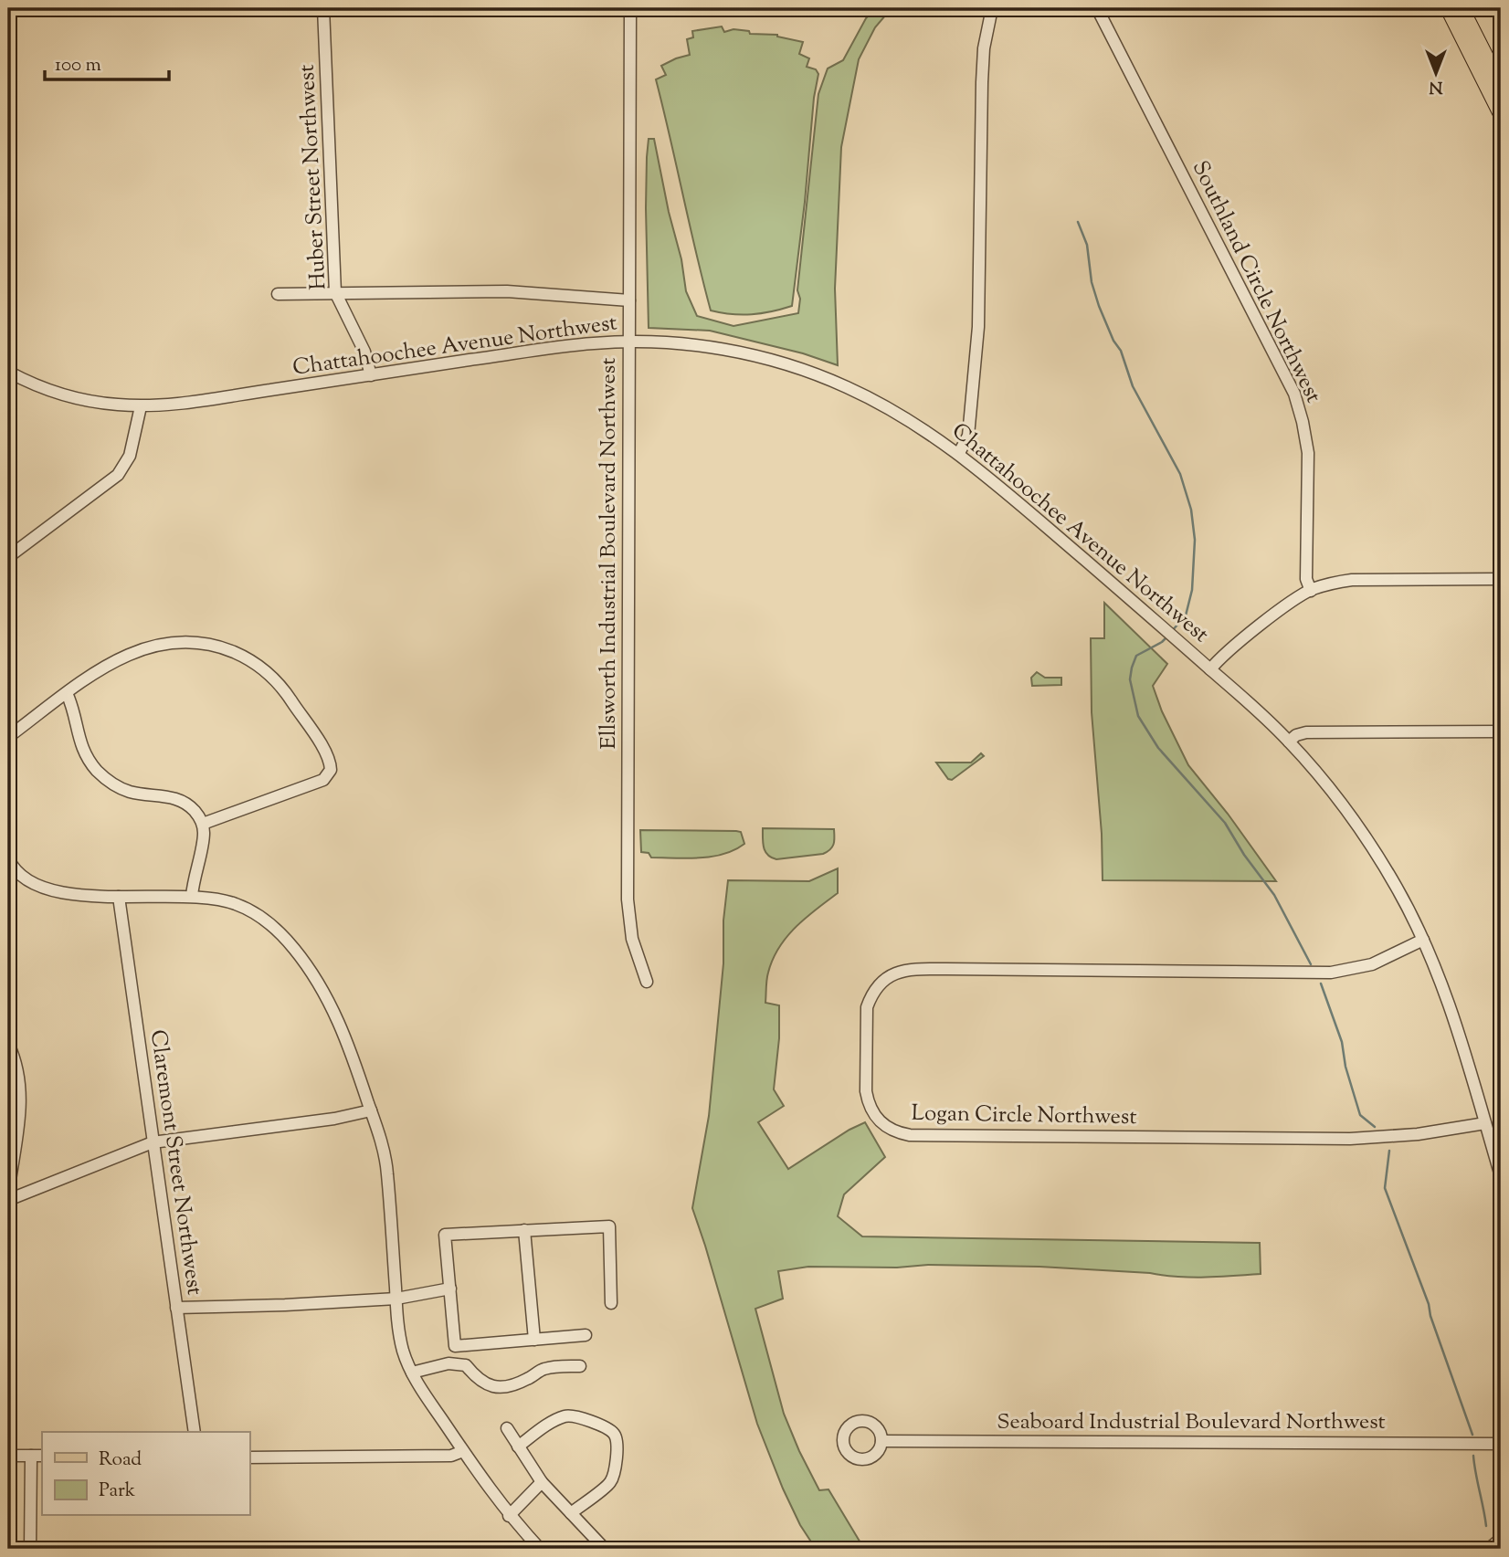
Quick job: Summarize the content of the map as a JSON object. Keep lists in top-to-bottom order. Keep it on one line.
{"streets":{"street":["Huber Street Northwest","Southland Circle Northwest","Chattahoochee Avenue Northwest","Ellsworth Industrial Boulevard Northwest","Logan Circle Northwest","Claremont Street Northwest","Seaboard Industrial Boulevard Northwest"]},"crossings":[["Huber Street Northwest","Chattahoochee Avenue Northwest"],["Chattahoochee Avenue Northwest","Ellsworth Industrial Boulevard Northwest"],["Chattahoochee Avenue Northwest","Logan Circle Northwest"]],"legend":["Road","Park"],"scale_bar":"100 m","north":"bottom"}
